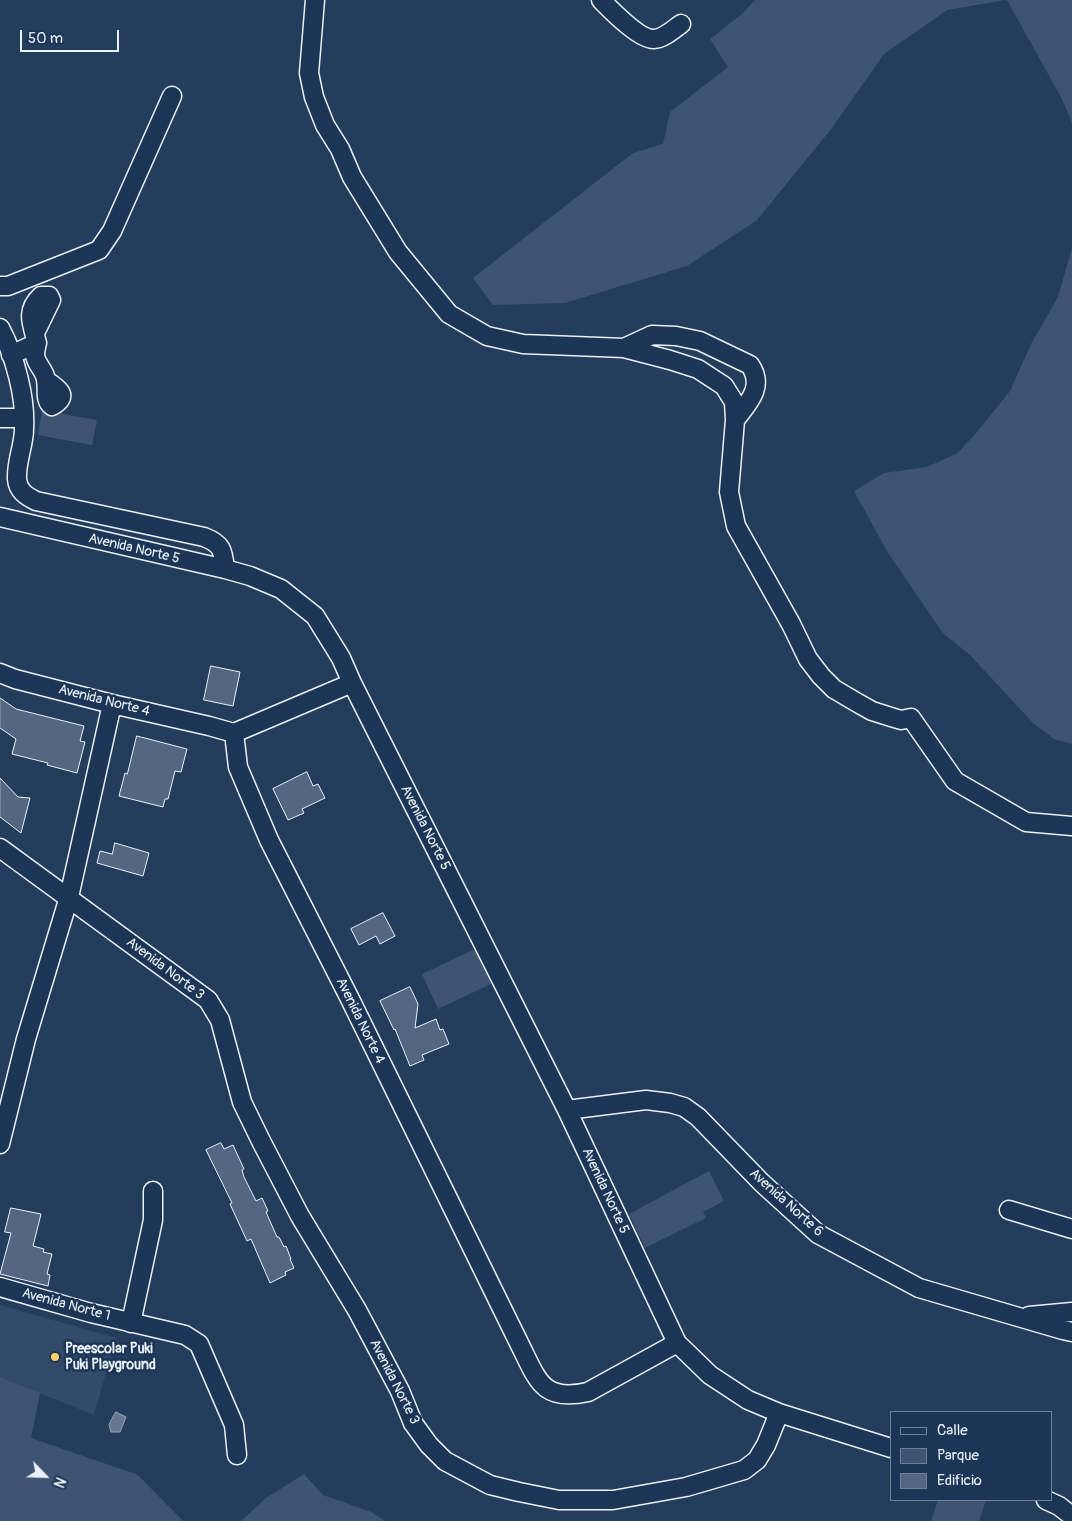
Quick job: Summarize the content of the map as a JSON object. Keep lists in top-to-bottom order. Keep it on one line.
{"streets":{"street":["Avenida Norte 5","Avenida Norte 4","Avenida Norte 3","Avenida Norte 6","Avenida Norte 1"]},"crossings":[["Avenida Norte 5","Avenida Norte 4"],["Avenida Norte 5","Avenida Norte 6"]],"places":["Preescolar Puki Puki Playground"],"legend":["Calle","Parque","Edificio"],"scale_bar":"50 m","north":"bottom right"}
